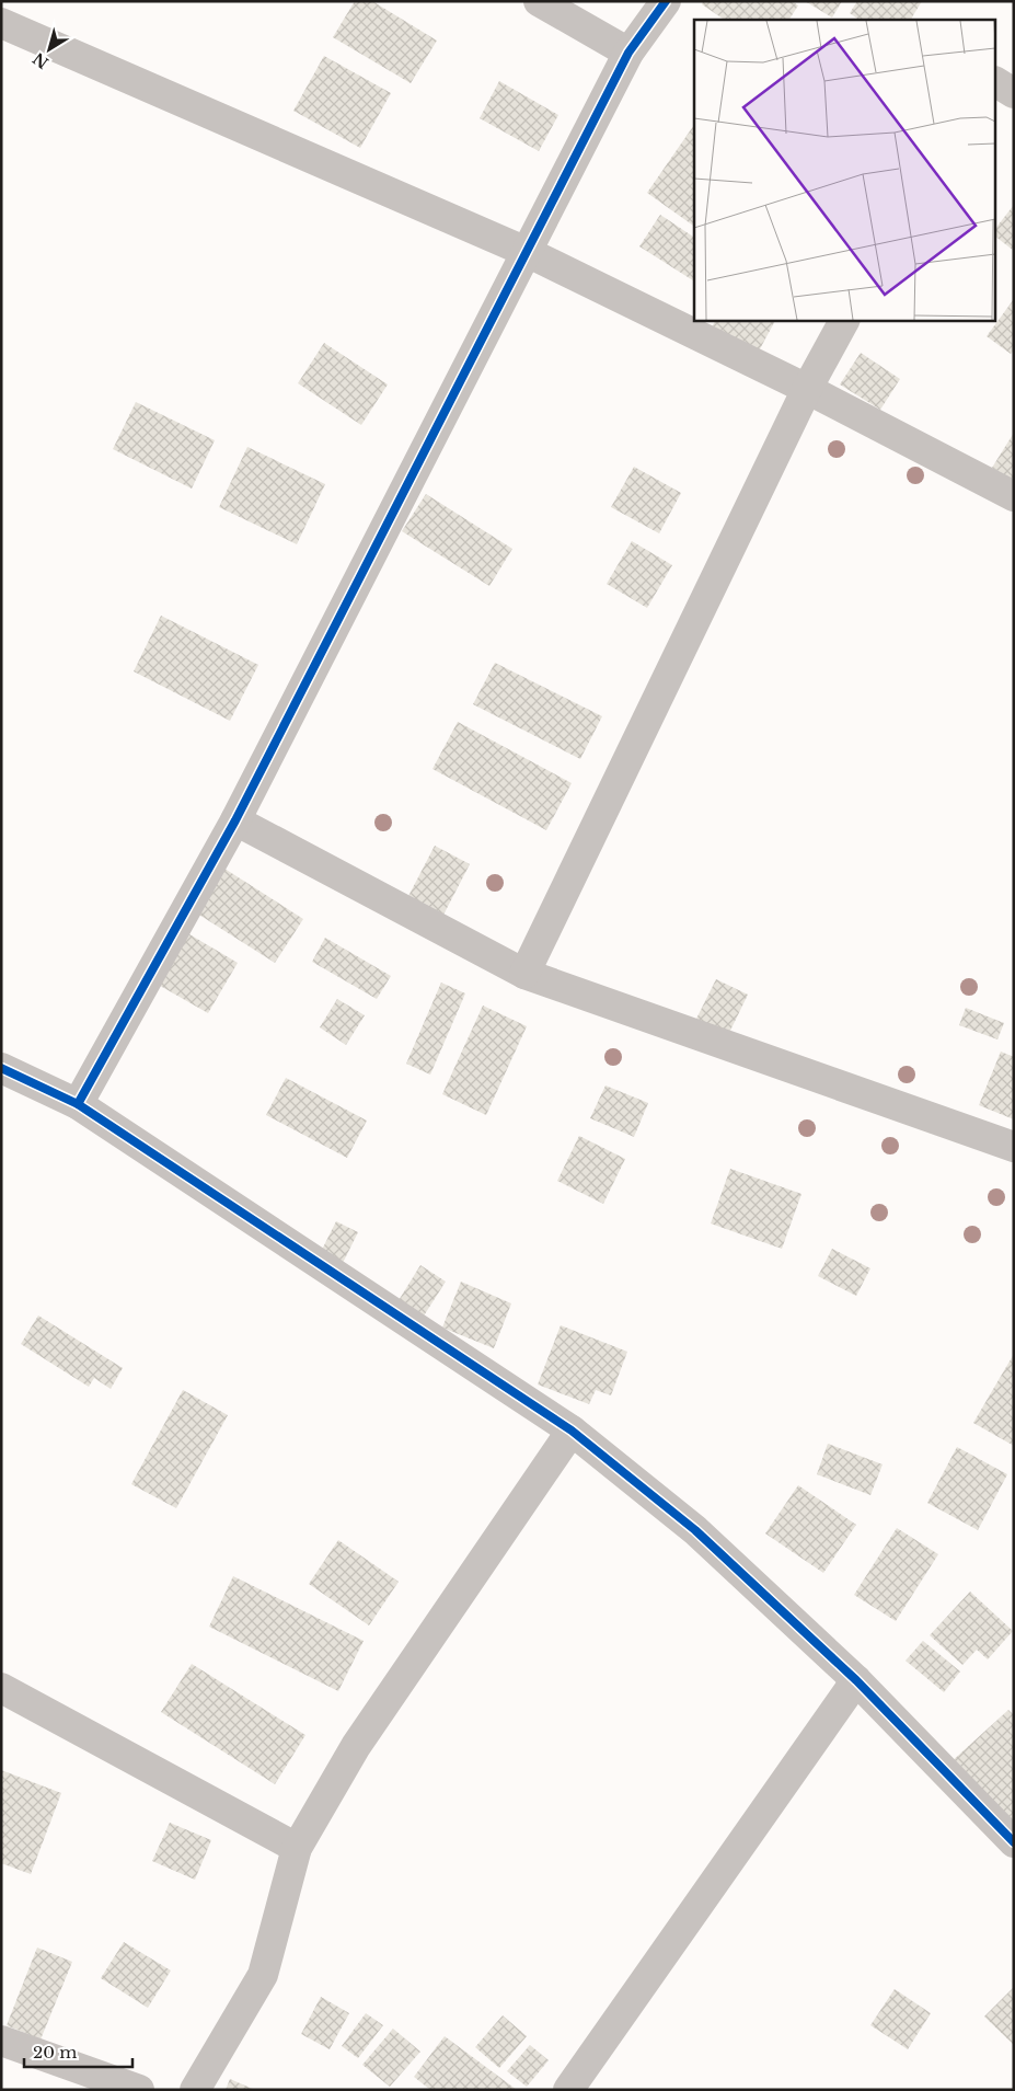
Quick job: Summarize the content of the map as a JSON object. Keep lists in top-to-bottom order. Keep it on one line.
{"scale_bar":"20 m","north":"bottom left"}
